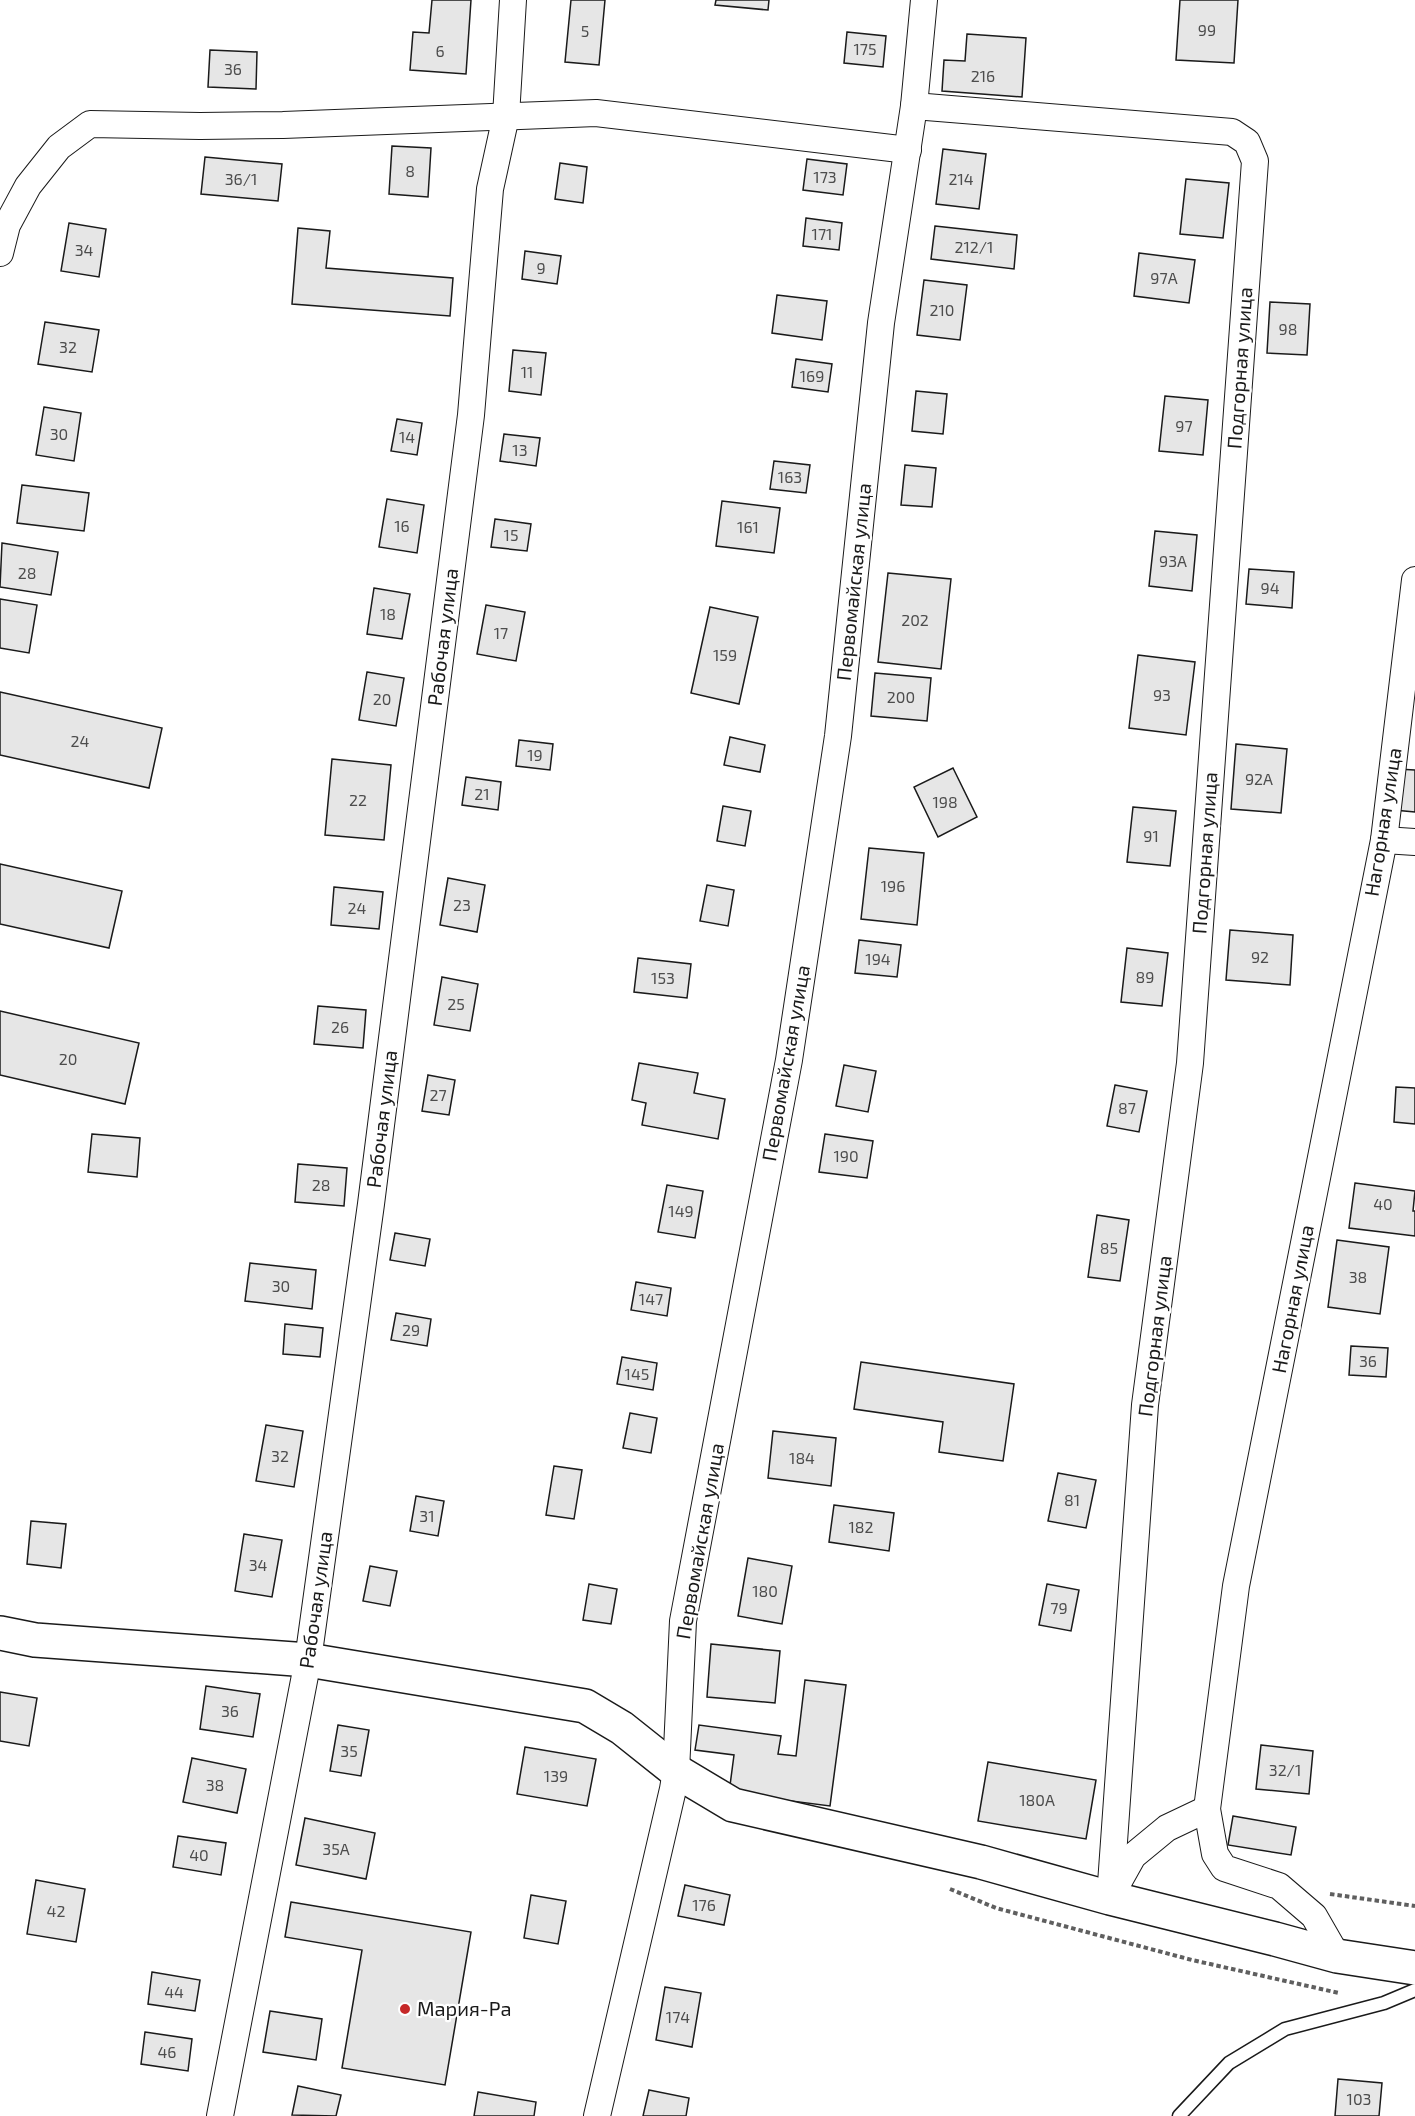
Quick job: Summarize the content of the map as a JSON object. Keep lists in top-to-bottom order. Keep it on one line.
{"streets":{"street":["Подгорная улица","Первомайская улица","Рабочая улица","Нагорная улица"]},"crossings":[["Подгорная улица","Первомайская улица"]],"places":["Мария-Ра"],"house_numbers":["99","5","175","6","36","216","8","173","36/1","214","171","212/1","34","9","97А","210","98","32","11","169","97","30","14","13","163","16","161","15","93А","28","94","18","202","17","159","93","200","20","24","19","92А","21","22","198","91","196","23","24","92","194","89","153","25","26","20","27","87","190","28","40","149","85","38","30","147","29","36","145","32","184","81","31","182","34","180","79","36","35","32/1","139","38","180А","35А","40","176","42","44","174","46","103"]}
